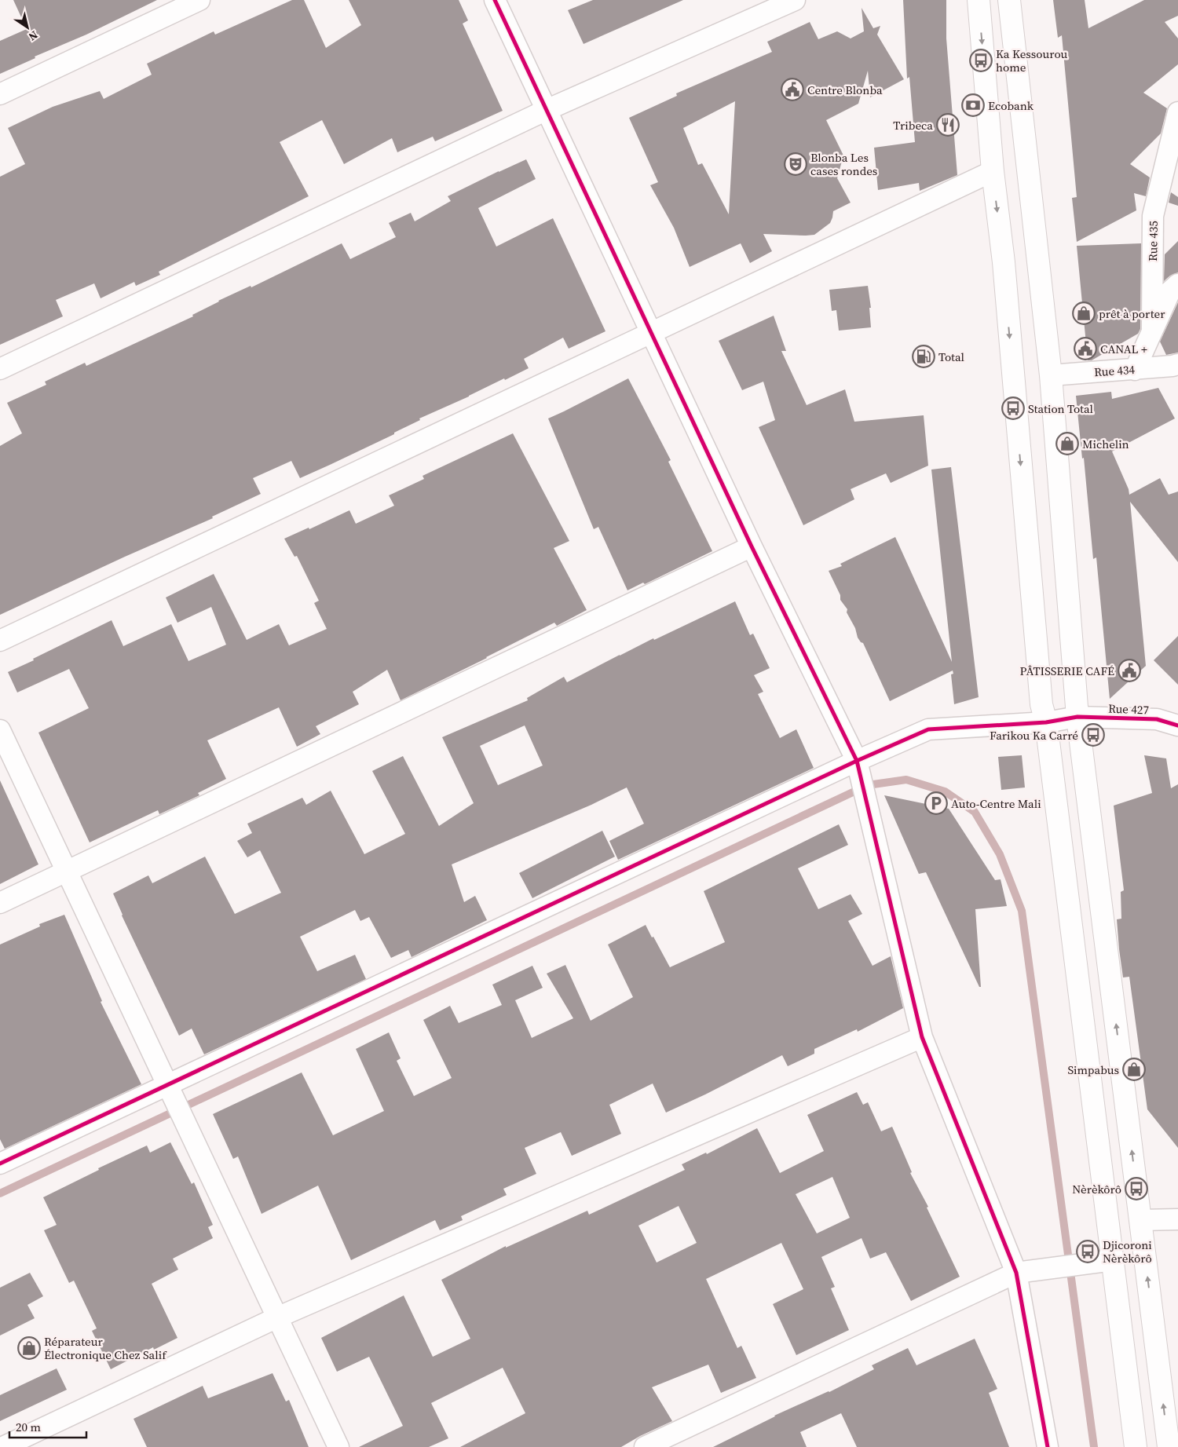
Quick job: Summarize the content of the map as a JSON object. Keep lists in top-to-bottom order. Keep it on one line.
{"streets":{"street":["Rue 435","Rue 434","Rue 427"]},"crossings":[["Rue 435","Rue 434"]],"places":{"bus stop":["Ka Kessourou home","Station Total","Farikou Ka Carré","Nèrèkôrô","Djicoroni Nèrèkôrô"],"public building":["Centre Blonba","CANAL +","PÂTISSERIE CAFÉ"],"bank":["Ecobank"],"restaurant":["Tribeca"],"theatre":["Blonba Les cases rondes"],"shop":["prêt à porter","Michelin","Simpabus","Réparateur Électronique Chez Salif"],"fuel station":["Total"],"parking":["Auto-Centre Mali"]},"scale_bar":"20 m","north":"bottom right"}
